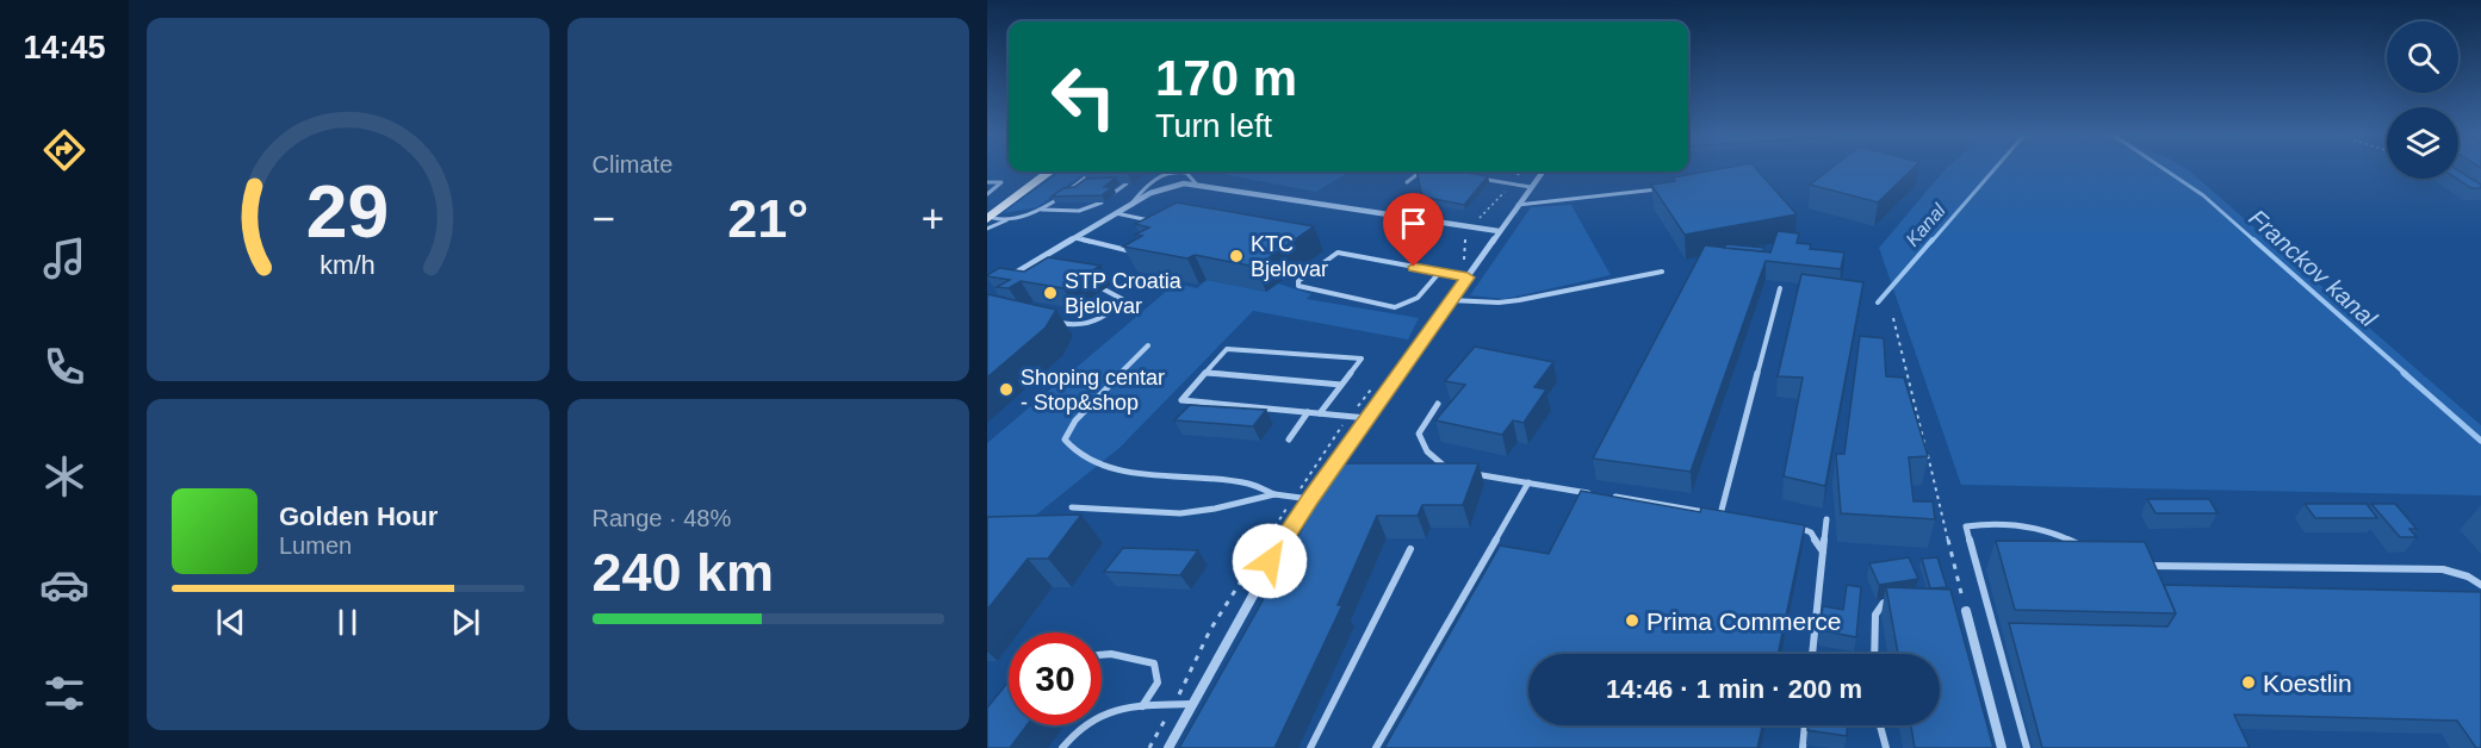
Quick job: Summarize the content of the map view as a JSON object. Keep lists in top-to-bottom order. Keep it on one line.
{"water":["Kanal","Franckov kanal"],"places":["KTC Bjelovar","STP Croatia Bjelovar","Shoping centar - Stop&shop","Prima Commerce","Koestlin"],"page":{"tabs":"14:45","tile":["Climate",["Range · 48%","240 km"]],"turn":["170 m","Turn left"],"heat":["−","21°","+"],"song":["Golden Hour","Lumen"],"limit":"30","trip":"14:46 · 1 min · 200 m","gauge":["29","km/h"]}}
